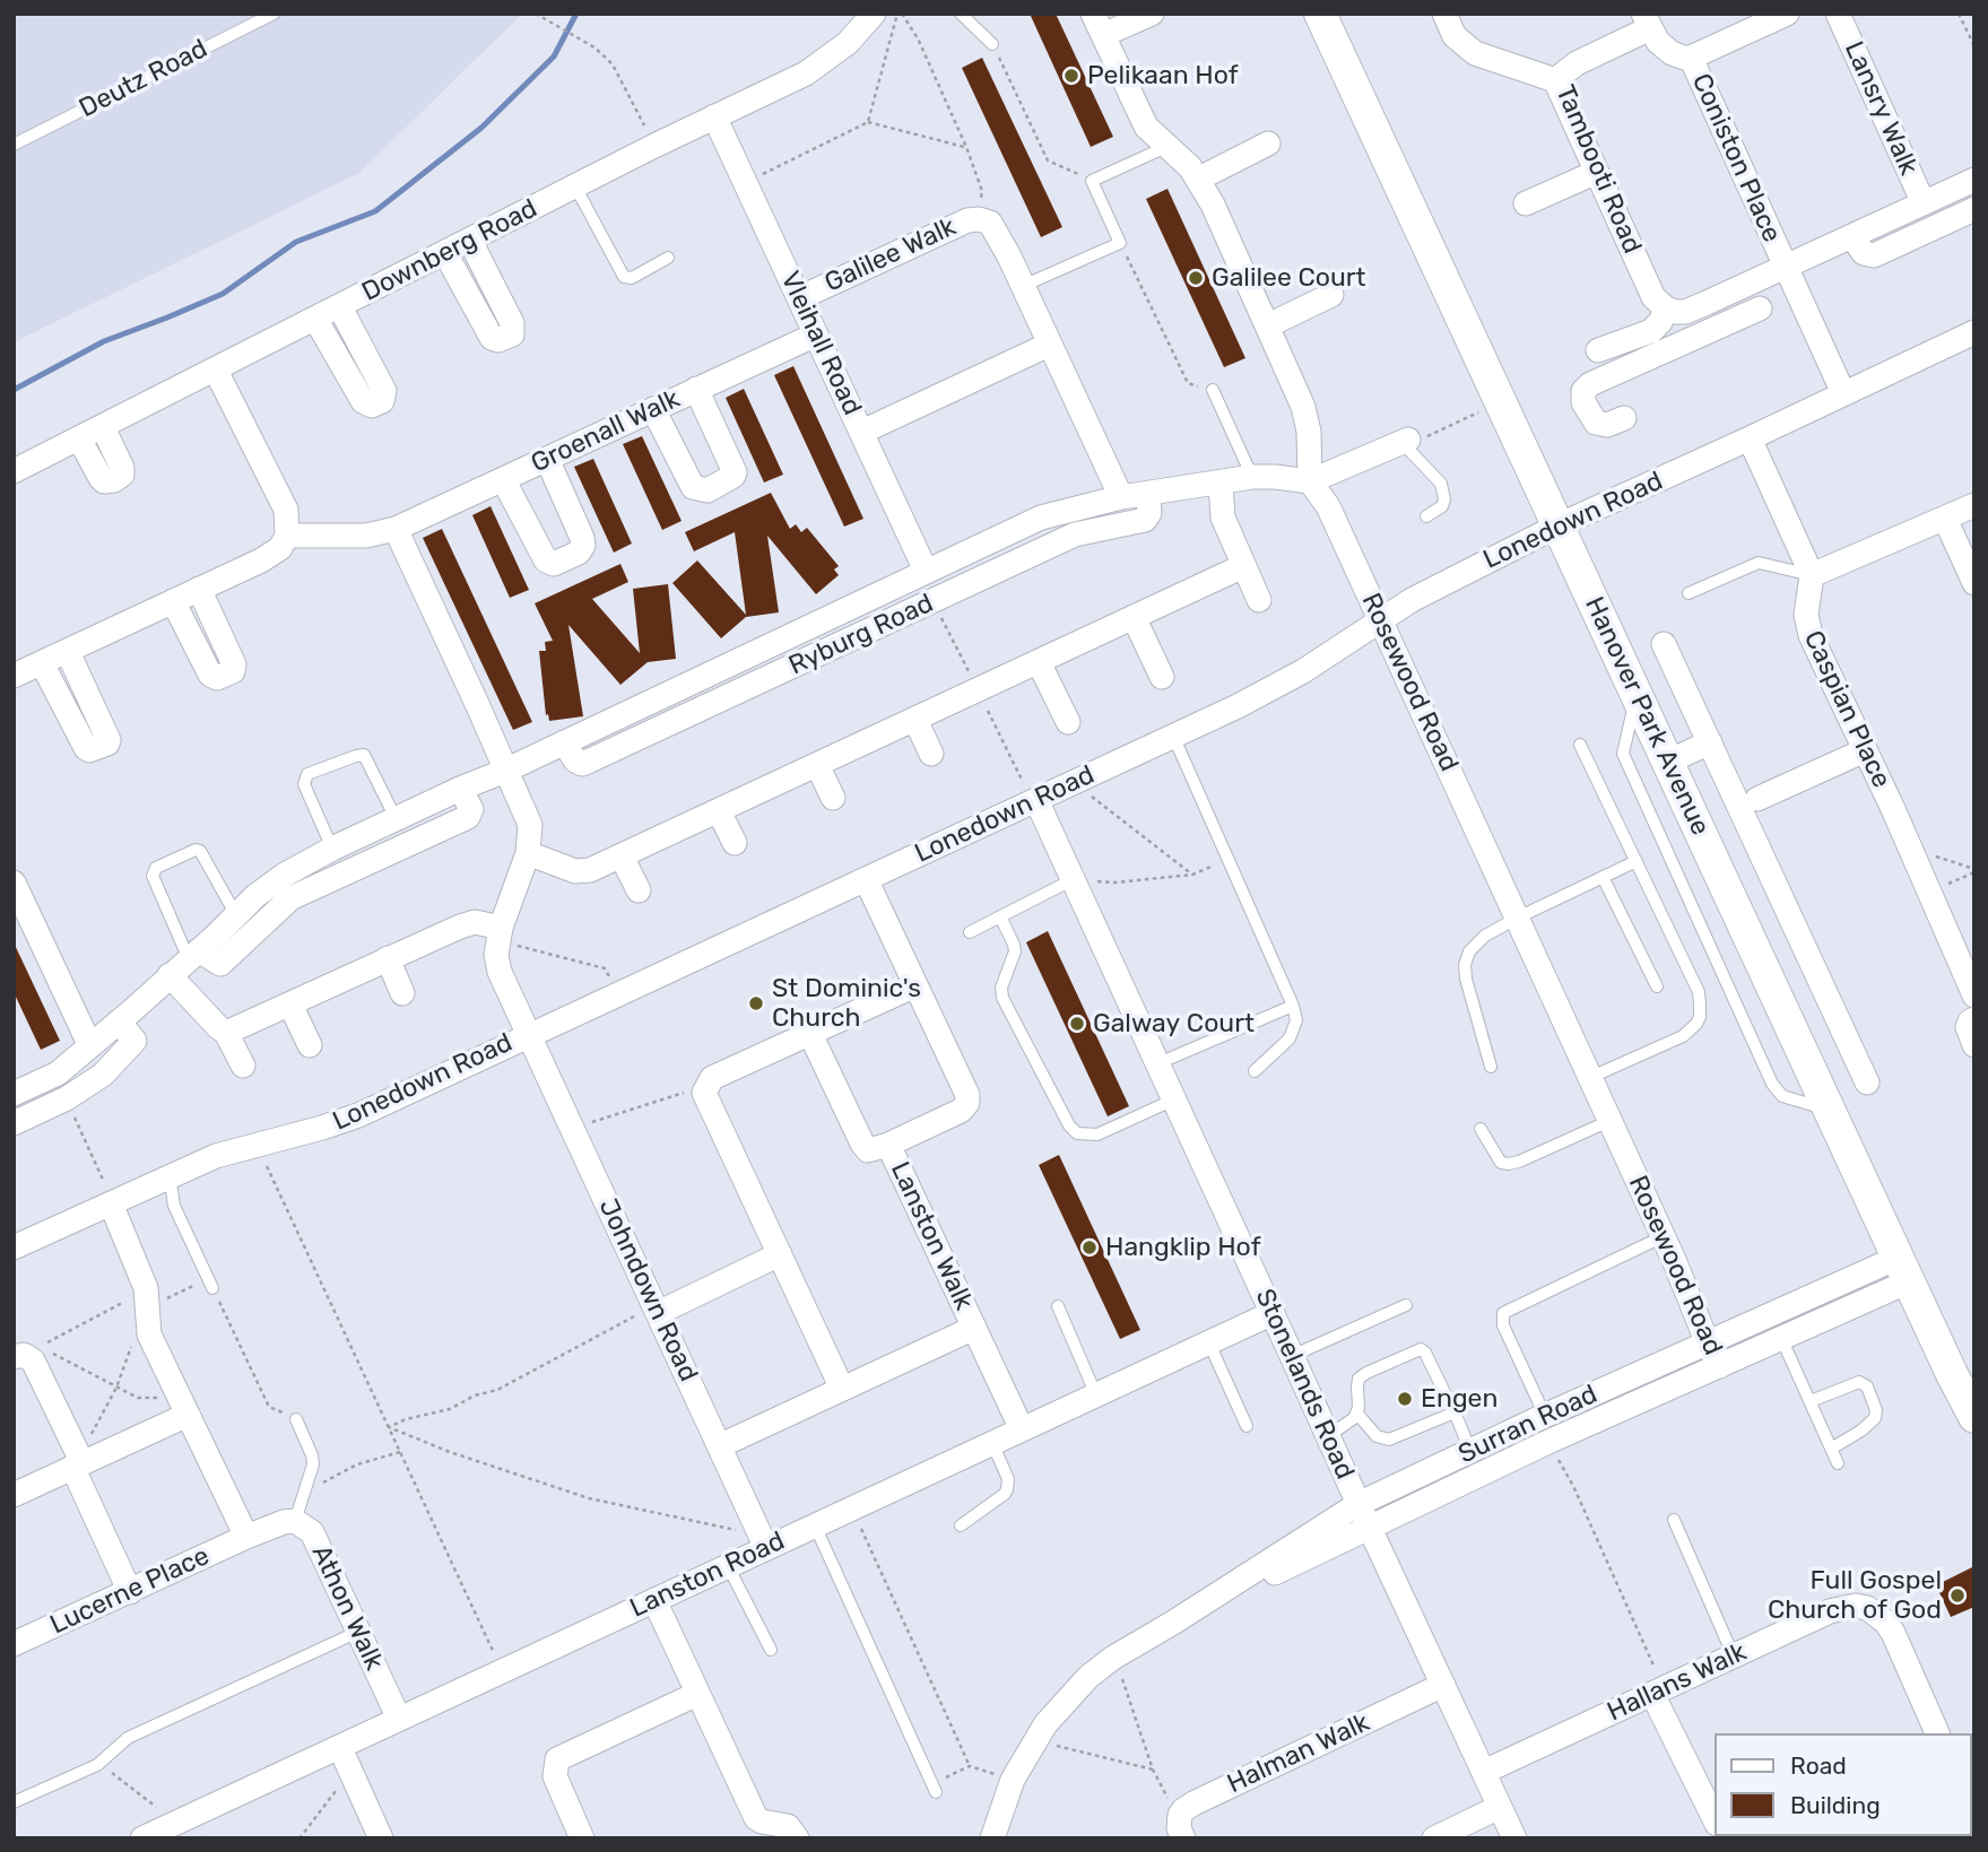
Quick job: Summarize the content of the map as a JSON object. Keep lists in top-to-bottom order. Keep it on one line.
{"streets":{"street":["Lansry Walk","Coniston Place","Tambooti Road","Downberg Road","Galilee Walk","Vleihall Road","Groenall Walk","Lonedown Road","Ryburg Road","Rosewood Road","Caspian Place","Hanover Park Avenue","Lanston Walk","Johndown Road","Stonelands Road","Surran Road","Lanston Road","Lucerne Place","Athon Walk","Hallans Walk","Halman Walk"],"lane":["Deutz Road"]},"crossings":[["Coniston Place","Lonedown Road"],["Downberg Road","Vleihall Road"],["Galilee Walk","Vleihall Road"],["Galilee Walk","Ryburg Road"],["Vleihall Road","Groenall Walk"],["Vleihall Road","Ryburg Road"],["Lonedown Road","Rosewood Road"],["Lonedown Road","Hanover Park Avenue"],["Lonedown Road","Lanston Walk"],["Lonedown Road","Johndown Road"],["Lonedown Road","Stonelands Road"],["Ryburg Road","Rosewood Road"],["Rosewood Road","Surran Road"],["Hanover Park Avenue","Surran Road"],["Lanston Walk","Johndown Road"],["Lanston Walk","Lanston Road"],["Johndown Road","Lanston Road"],["Stonelands Road","Surran Road"],["Stonelands Road","Lanston Road"],["Stonelands Road","Hallans Walk"],["Stonelands Road","Halman Walk"],["Lanston Road","Athon Walk"],["Lucerne Place","Athon Walk"]],"places":["Pelikaan Hof","Galilee Court","St Dominic's Church","Galway Court","Hangklip Hof","Engen","Full Gospel Church of God"],"legend":["Road","Building"]}
